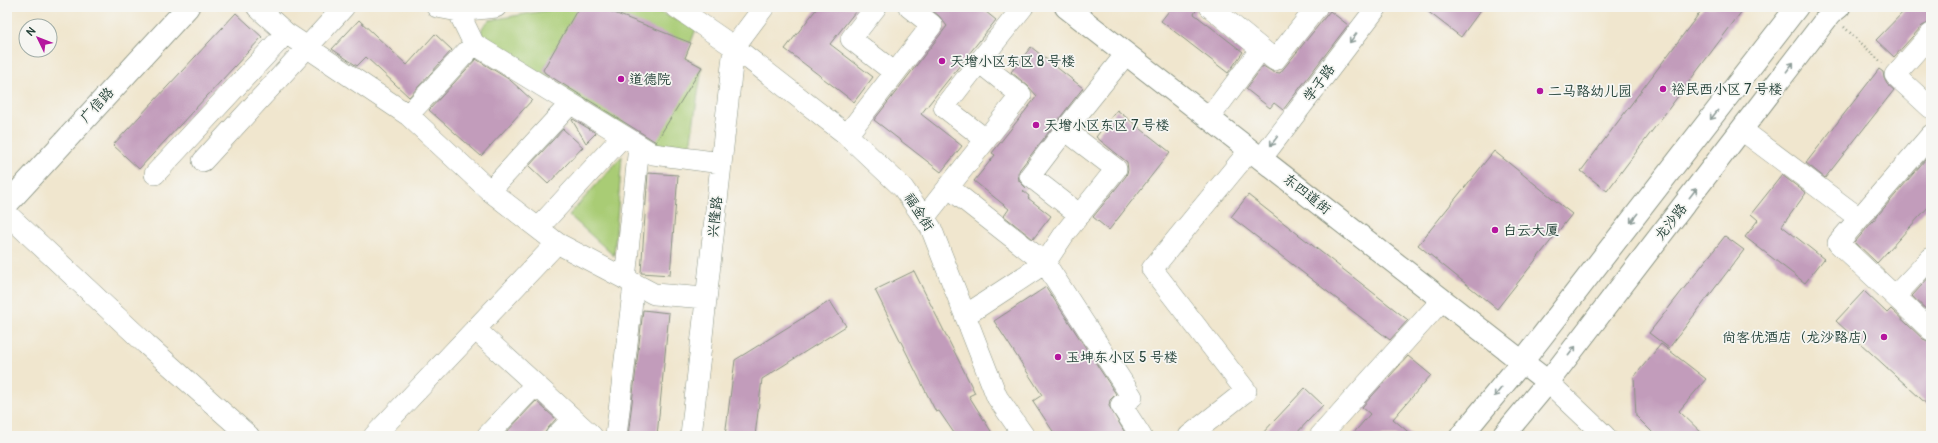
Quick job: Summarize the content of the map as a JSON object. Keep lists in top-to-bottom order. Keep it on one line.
{"streets":{"main road":["广信路","东四道街","龙沙路"],"street":["学子路","福金街","兴隆路"]},"crossings":[["学子路","东四道街"],["东四道街","龙沙路"],["福金街","兴隆路"]],"places":["天增小区东区 8 号楼","道德院","裕民西小区 7 号楼","二马路幼儿园","天增小区东区 7 号楼","白云大厦","尚客优酒店（龙沙路店）","玉坤东小区 5 号楼"],"north":"top left"}
